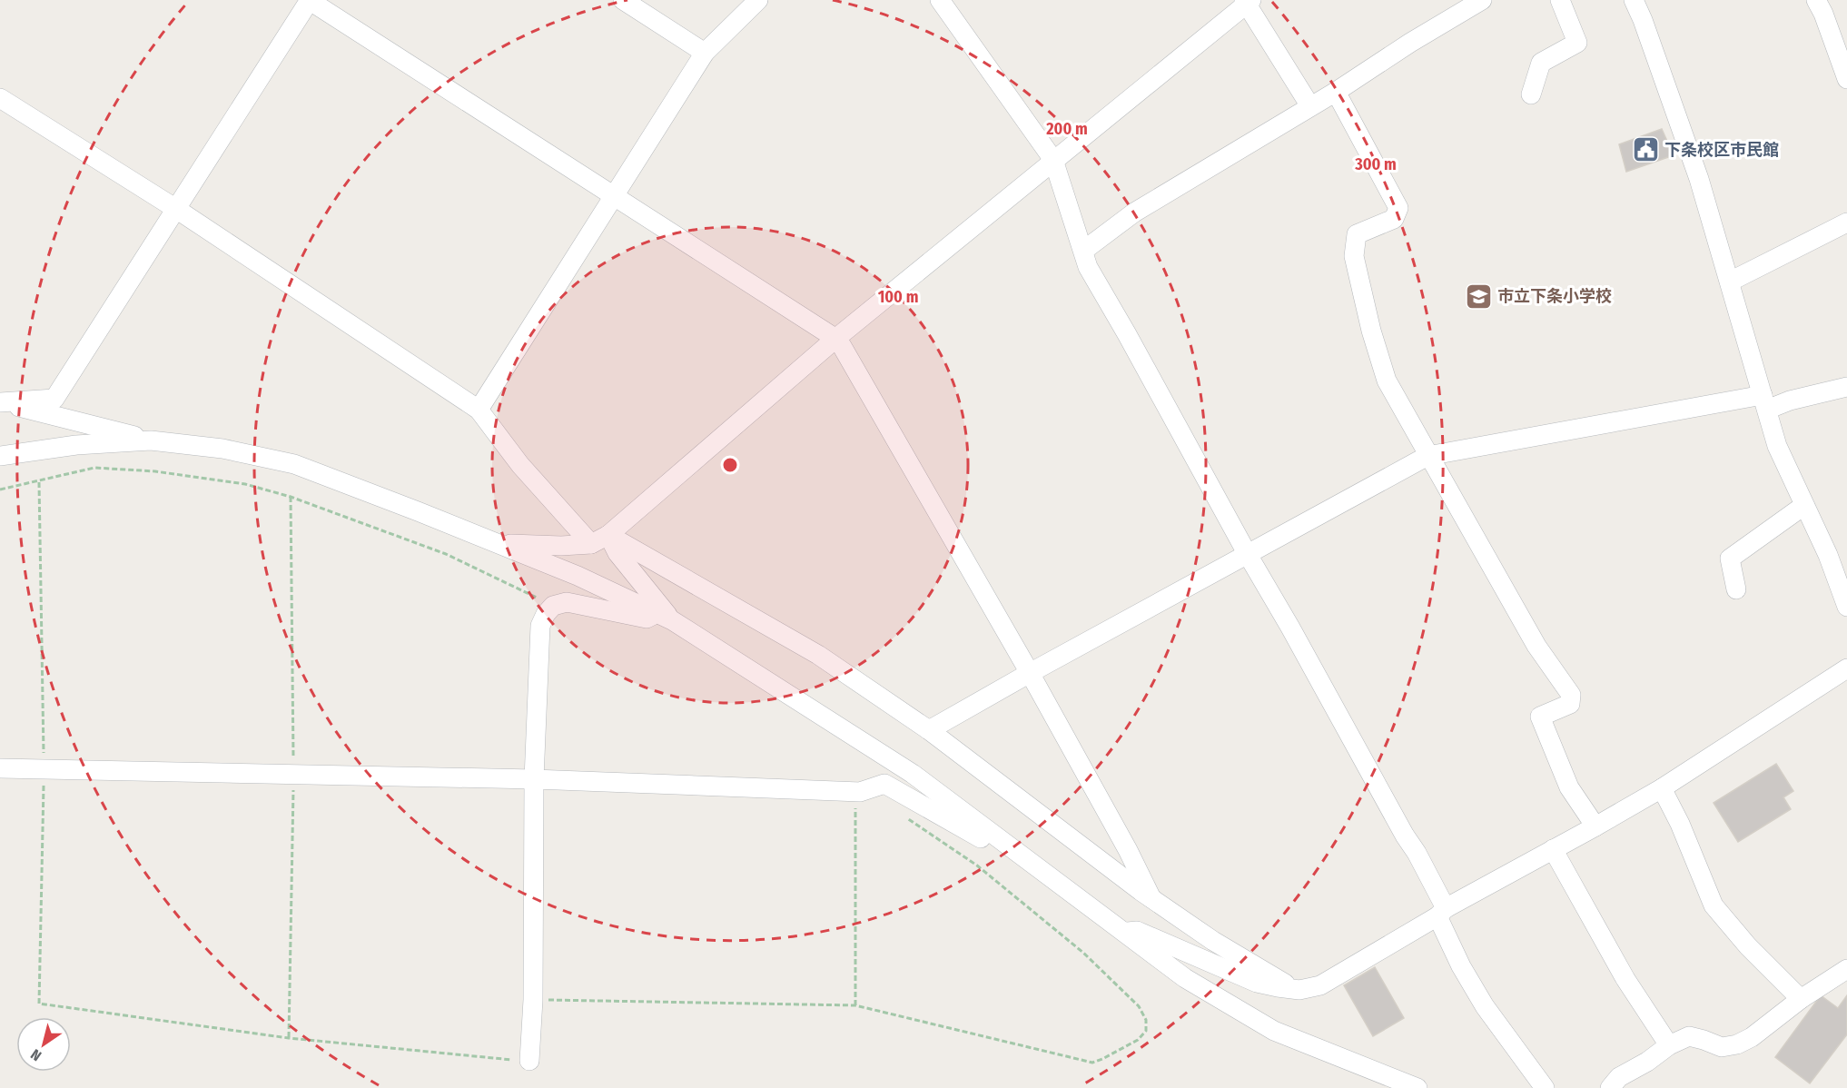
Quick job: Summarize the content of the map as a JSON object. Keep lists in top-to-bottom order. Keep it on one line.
{"places":{"public building":["下条校区市民館"],"school or university":["市立下条小学校"]},"north":"bottom left","rings":["200 m","300 m","100 m"]}
